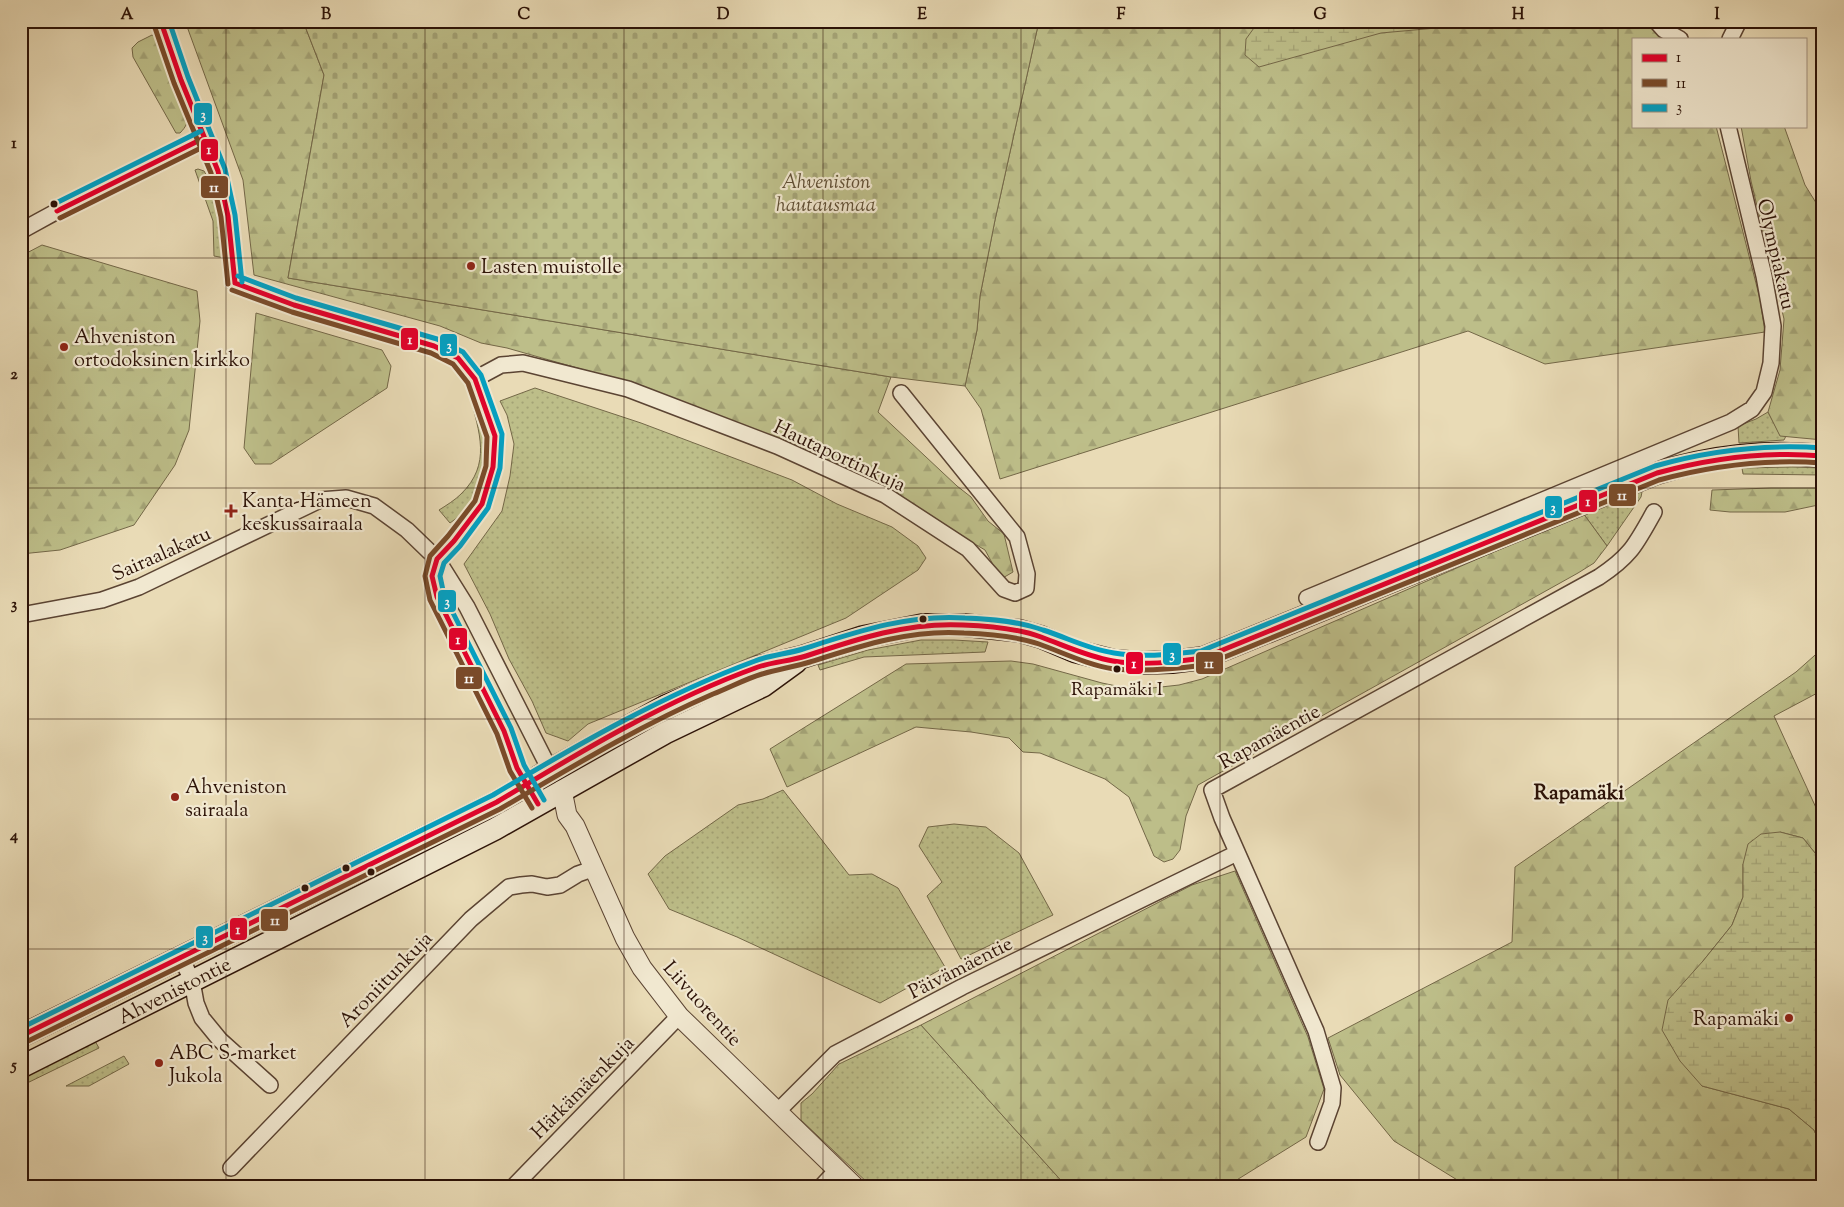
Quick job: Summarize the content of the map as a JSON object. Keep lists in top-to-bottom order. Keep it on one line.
{"streets":{"main road":["Ahvenistontie"],"street":["Olympiakatu","Hautaportinkuja","Sairaalakatu","Rapamäentie","Päivämäentie","Aroniitunkuja","Liivuorentie","Härkämäenkuja"]},"crossings":[["Sairaalakatu","Ahvenistontie"],["Rapamäentie","Päivämäentie"],["Päivämäentie","Liivuorentie"],["Aroniitunkuja","Liivuorentie"],["Ahvenistontie","Liivuorentie"],["Liivuorentie","Härkämäenkuja"]],"districts":["Rapamäki"],"parks":["Ahveniston hautausmaa"],"places":{"other":["Lasten muistolle","Ahveniston ortodoksinen kirkko","Rapamäki I","Ahveniston sairaala","Rapamäki","ABC S-market Jukola"],"health":["Kanta-Hämeen keskussairaala"]},"lines":["transit line 3","transit line 1","transit line 11"],"legend":["1","11","3"],"grid":{"columns":["A","B","C","D","E","F","G","H","I"],"rows":["1","2","3","4","5"]}}
